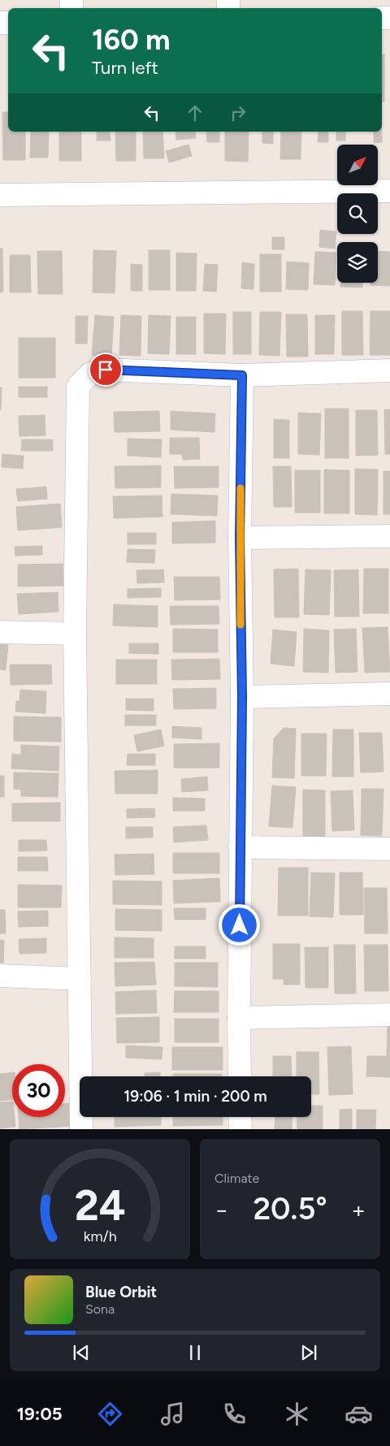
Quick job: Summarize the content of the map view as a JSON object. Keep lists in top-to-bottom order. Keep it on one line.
{"north":"top right","page":{"turn":["160 m","Turn left"],"limit":"30","trip":"19:06 · 1 min · 200 m","tile":"Climate","heat":["−","20.5°","+"],"song":["Blue Orbit","Sona"],"tabs":"19:05","gauge":["24","km/h"]}}
